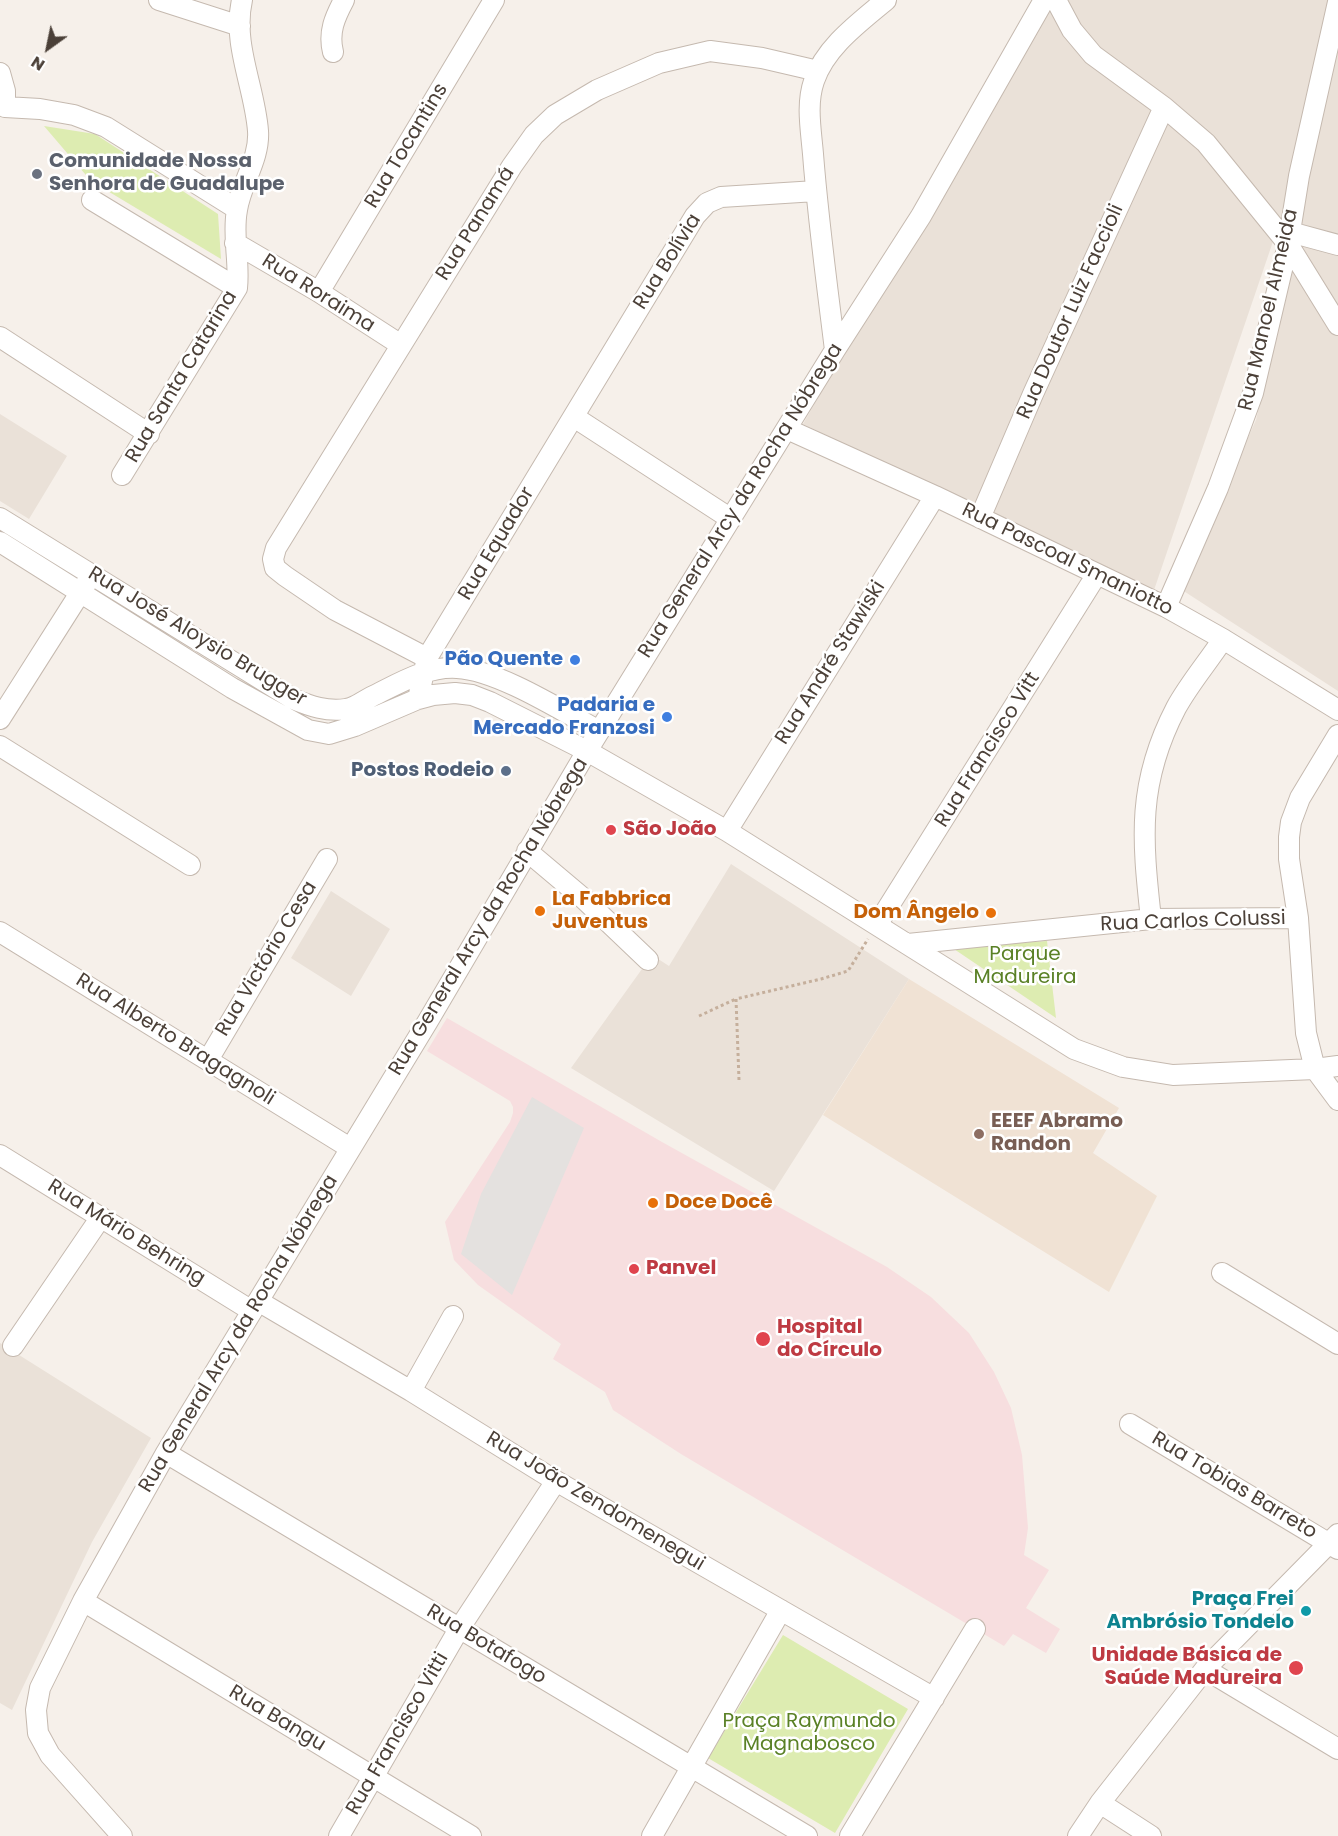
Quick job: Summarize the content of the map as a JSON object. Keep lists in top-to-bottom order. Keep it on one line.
{"streets":{"street":["Rua Tocantins","Rua Panamá","Rua Bolívia","Rua Roraima","Rua Manoel Almeida","Rua Doutor Luiz Faccioli","Rua Santa Catarina","Rua General Arcy da Rocha Nóbrega","Rua Equador","Rua Pascoal Smaniotto","Rua José Aloysio Brugger","Rua André Stawiski","Rua Francisco Vitt","Rua Carlos Colussi","Rua Victório Cesa","Rua Alberto Bragagnoli","Rua Mário Behring","Rua Tobias Barreto","Rua João Zendomenegui","Rua Botafogo","Rua Bangu","Rua Francisco Vitti"]},"crossings":[["Rua Tocantins","Rua Roraima"],["Rua Panamá","Rua Roraima"],["Rua Panamá","Rua Equador"],["Rua Panamá","Rua José Aloysio Brugger"],["Rua Bolívia","Rua Equador"],["Rua Roraima","Rua Santa Catarina"],["Rua Manoel Almeida","Rua Pascoal Smaniotto"],["Rua Doutor Luiz Faccioli","Rua Pascoal Smaniotto"],["Rua General Arcy da Rocha Nóbrega","Rua Pascoal Smaniotto"],["Rua General Arcy da Rocha Nóbrega","Rua José Aloysio Brugger"],["Rua General Arcy da Rocha Nóbrega","Rua Alberto Bragagnoli"],["Rua General Arcy da Rocha Nóbrega","Rua Mário Behring"],["Rua General Arcy da Rocha Nóbrega","Rua João Zendomenegui"],["Rua General Arcy da Rocha Nóbrega","Rua Botafogo"],["Rua General Arcy da Rocha Nóbrega","Rua Bangu"],["Rua Equador","Rua José Aloysio Brugger"],["Rua Pascoal Smaniotto","Rua André Stawiski"],["Rua Pascoal Smaniotto","Rua Francisco Vitt"],["Rua José Aloysio Brugger","Rua André Stawiski"],["Rua José Aloysio Brugger","Rua Francisco Vitt"],["Rua José Aloysio Brugger","Rua Carlos Colussi"],["Rua Victório Cesa","Rua Alberto Bragagnoli"],["Rua Mário Behring","Rua João Zendomenegui"],["Rua João Zendomenegui","Rua Francisco Vitti"],["Rua Botafogo","Rua Francisco Vitti"],["Rua Bangu","Rua Francisco Vitti"]],"parks":["Parque Madureira","Praça Raymundo Magnabosco"],"places":["Comunidade Nossa Senhora de Guadalupe","Pão Quente","Padaria e Mercado Franzosi","Postos Rodeio","São João","La Fabbrica Juventus","Dom Ângelo","EEEF Abramo Randon","Doce Docê","Panvel","Hospital do Círculo","Praça Frei Ambrósio Tondelo","Unidade Básica de Saúde Madureira"],"north":"bottom left"}
